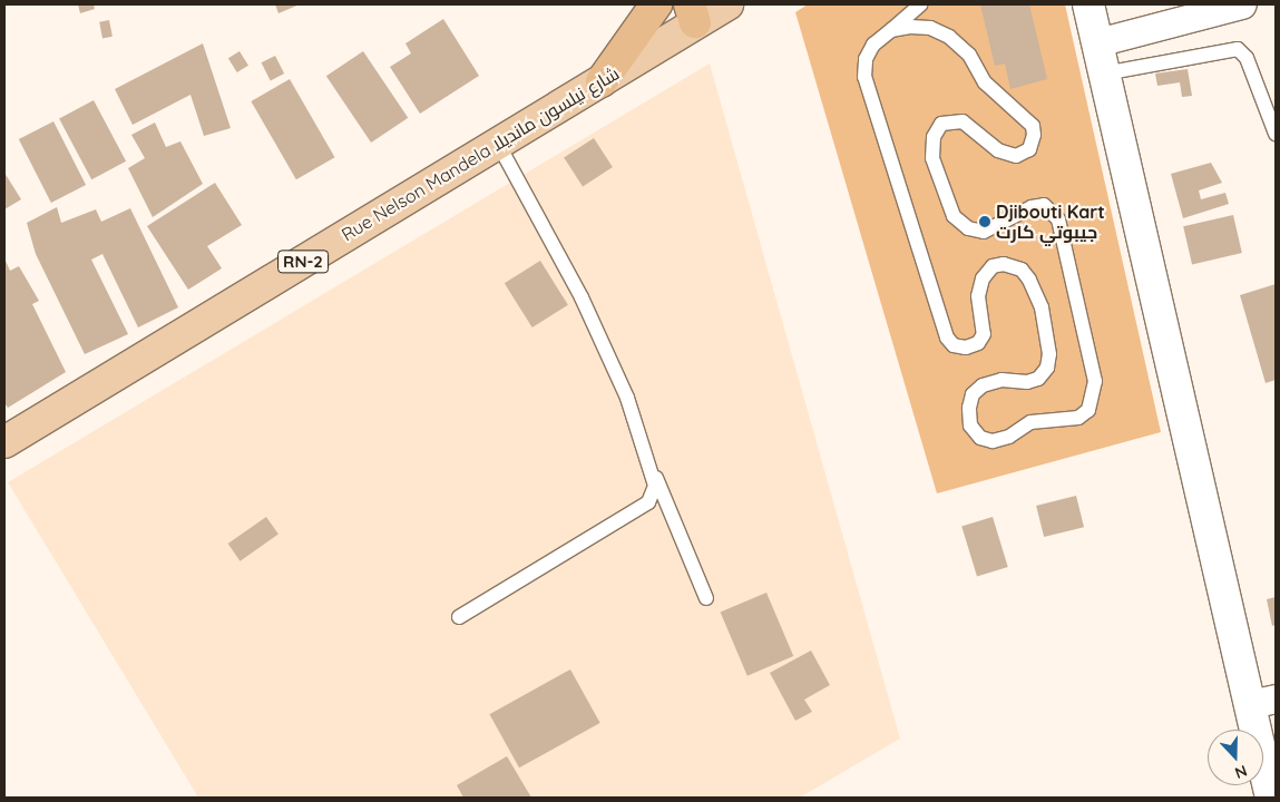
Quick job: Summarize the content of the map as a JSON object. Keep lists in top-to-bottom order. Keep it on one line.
{"streets":{"main road":["Rue Nelson Mandela شارع نيلسون مانديلا","RN-2"]},"places":["Djibouti Kart جيبوتي كارت"],"north":"bottom"}
